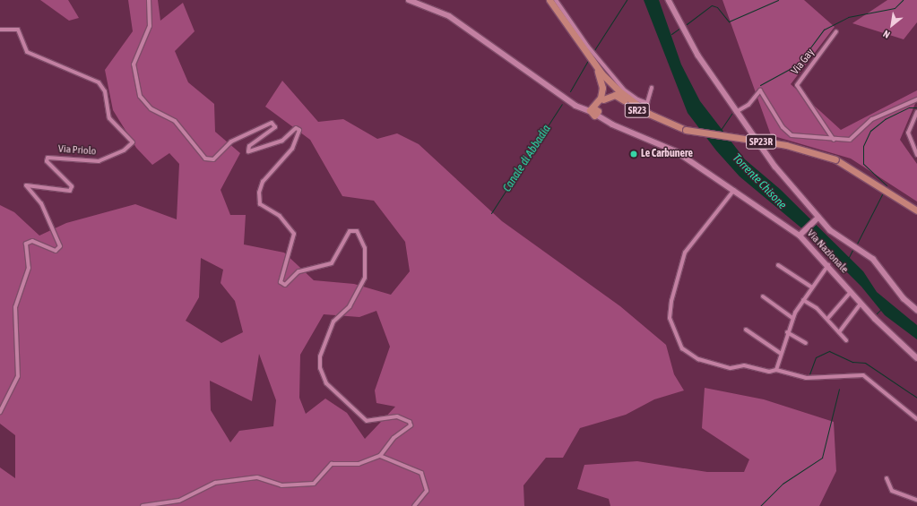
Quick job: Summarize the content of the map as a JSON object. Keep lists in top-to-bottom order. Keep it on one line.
{"streets":{"main road":["SR23","SP23R","Via Nazionale"],"street":["Via Gay","Via Priolo"]},"crossings":[["SR23","SP23R"]],"water":["Canale di Abbadia","Torrente Chisone"],"places":["Le Carbunere"],"north":"bottom left"}
